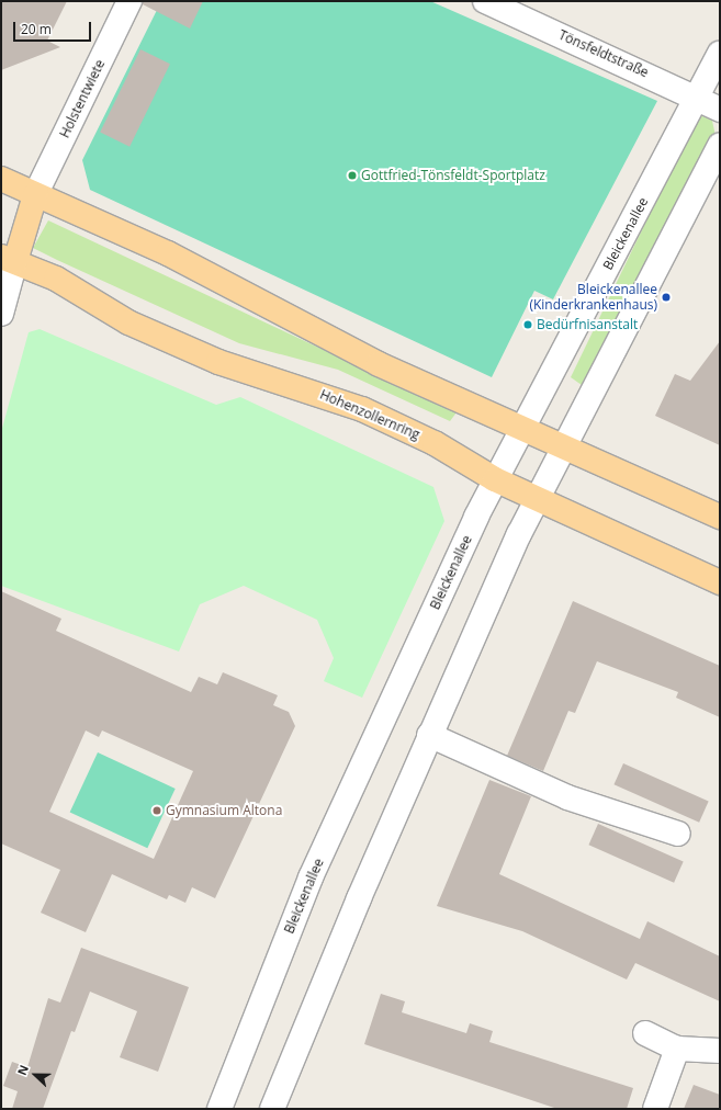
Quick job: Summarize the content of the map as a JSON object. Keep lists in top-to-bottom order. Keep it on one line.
{"streets":{"main road":["Hohenzollernring"],"street":["Tönsfeldtstraße","Holstentwiete","Bleickenallee"]},"crossings":[["Tönsfeldtstraße","Bleickenallee"],["Bleickenallee","Hohenzollernring"]],"places":["Gottfried-Tönsfeldt-Sportplatz","Bleickenallee (Kinderkrankenhaus)","Bedürfnisanstalt","Gymnasium Altona"],"scale_bar":"20 m","north":"left"}
